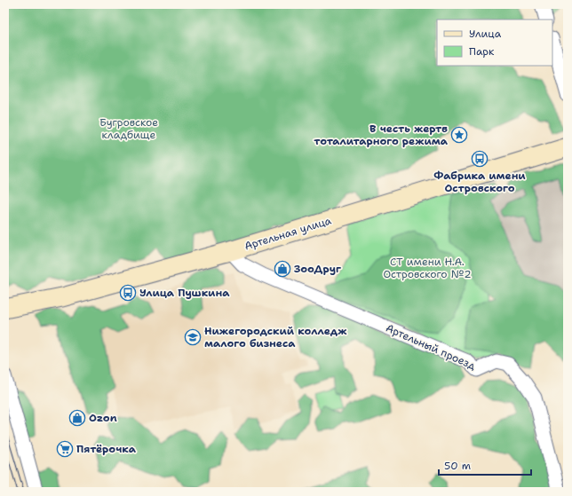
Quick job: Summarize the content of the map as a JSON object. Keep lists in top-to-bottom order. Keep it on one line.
{"streets":{"street":["Артельная улица","Артельный проезд"]},"crossings":[["Артельная улица","Артельный проезд"]],"parks":["Бугровское кладбище","СТ имени Н.А. Островского №2"],"places":{"place":["В честь жертв тоталитарного режима"],"bus stop":["Фабрика имени Островского","Улица Пушкина"],"shop":["ЗооДруг","Ozon"],"school or university":["Нижегородский колледж малого бизнеса"],"supermarket":["Пятёрочка"]},"legend":["Улица","Парк"],"scale_bar":"50 m"}
